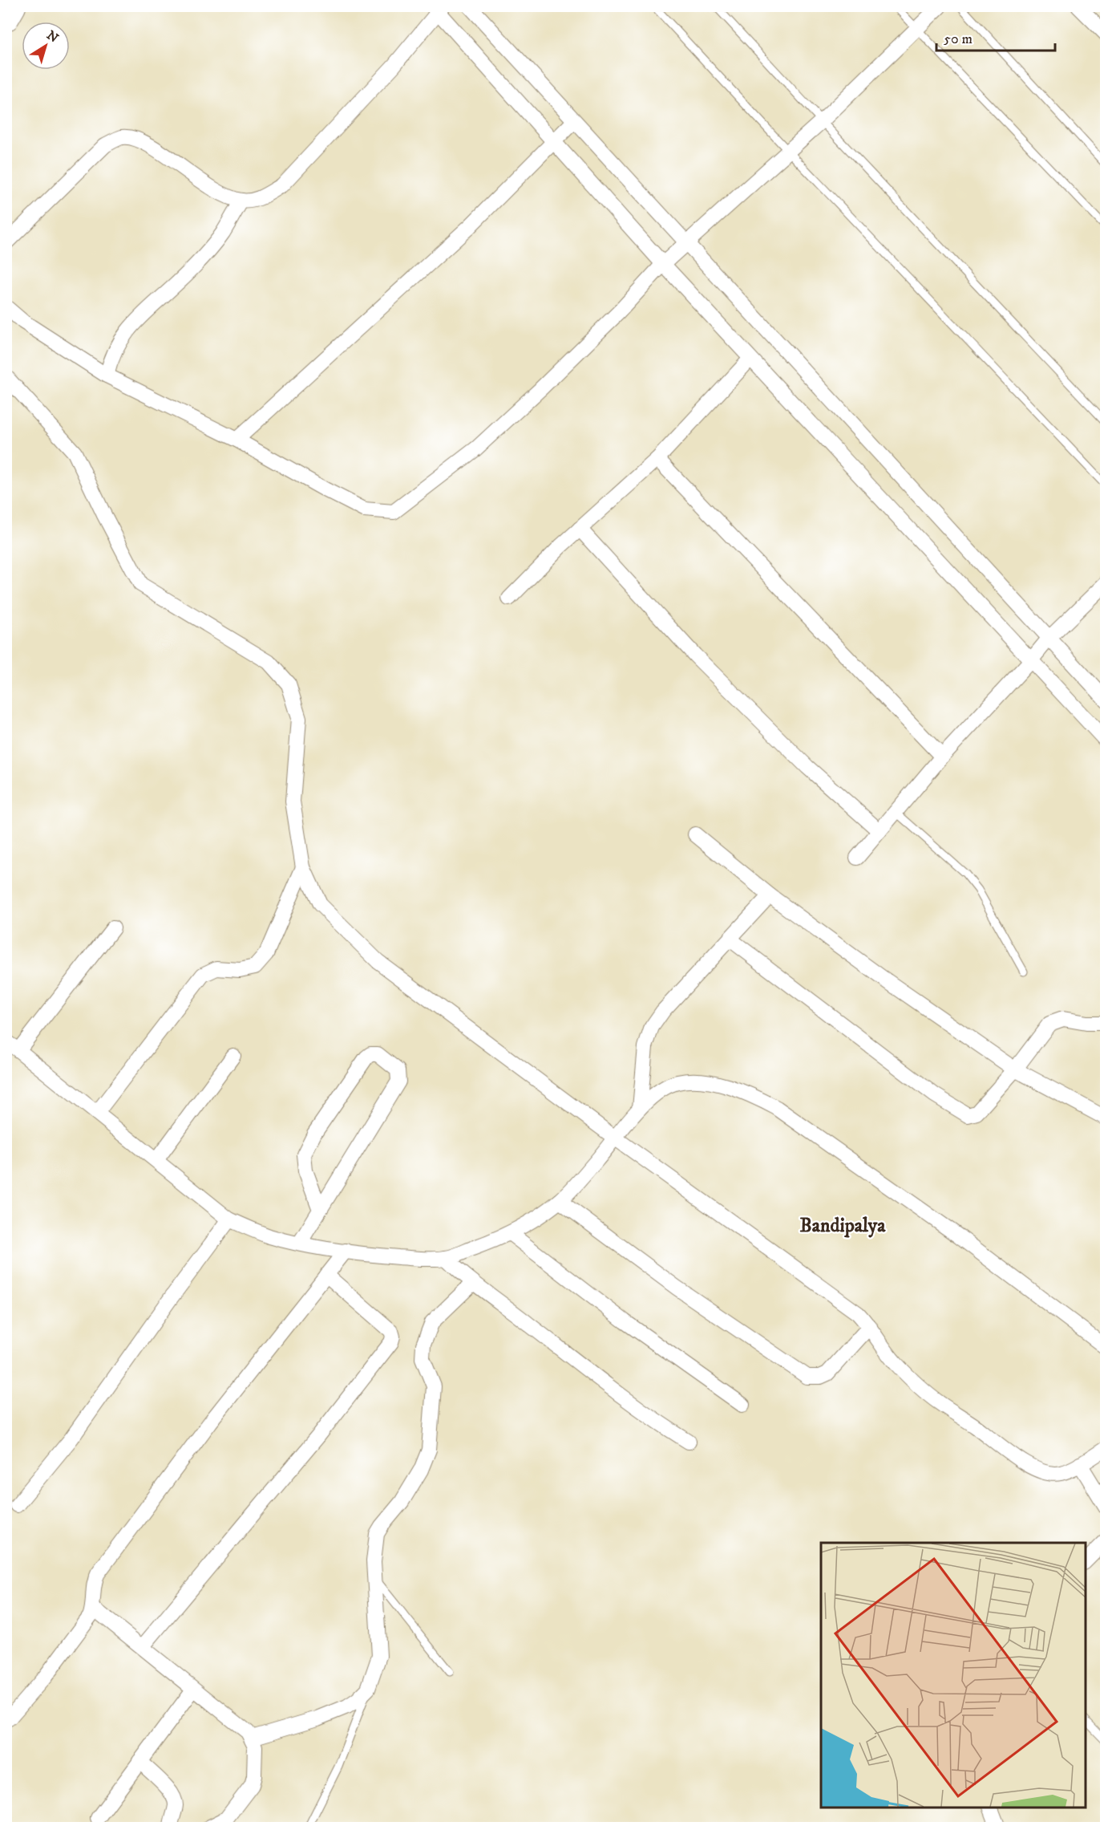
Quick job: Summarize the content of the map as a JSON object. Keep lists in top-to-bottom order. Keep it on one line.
{"districts":["Bandipalya"],"scale_bar":"50 m","north":"top right"}
